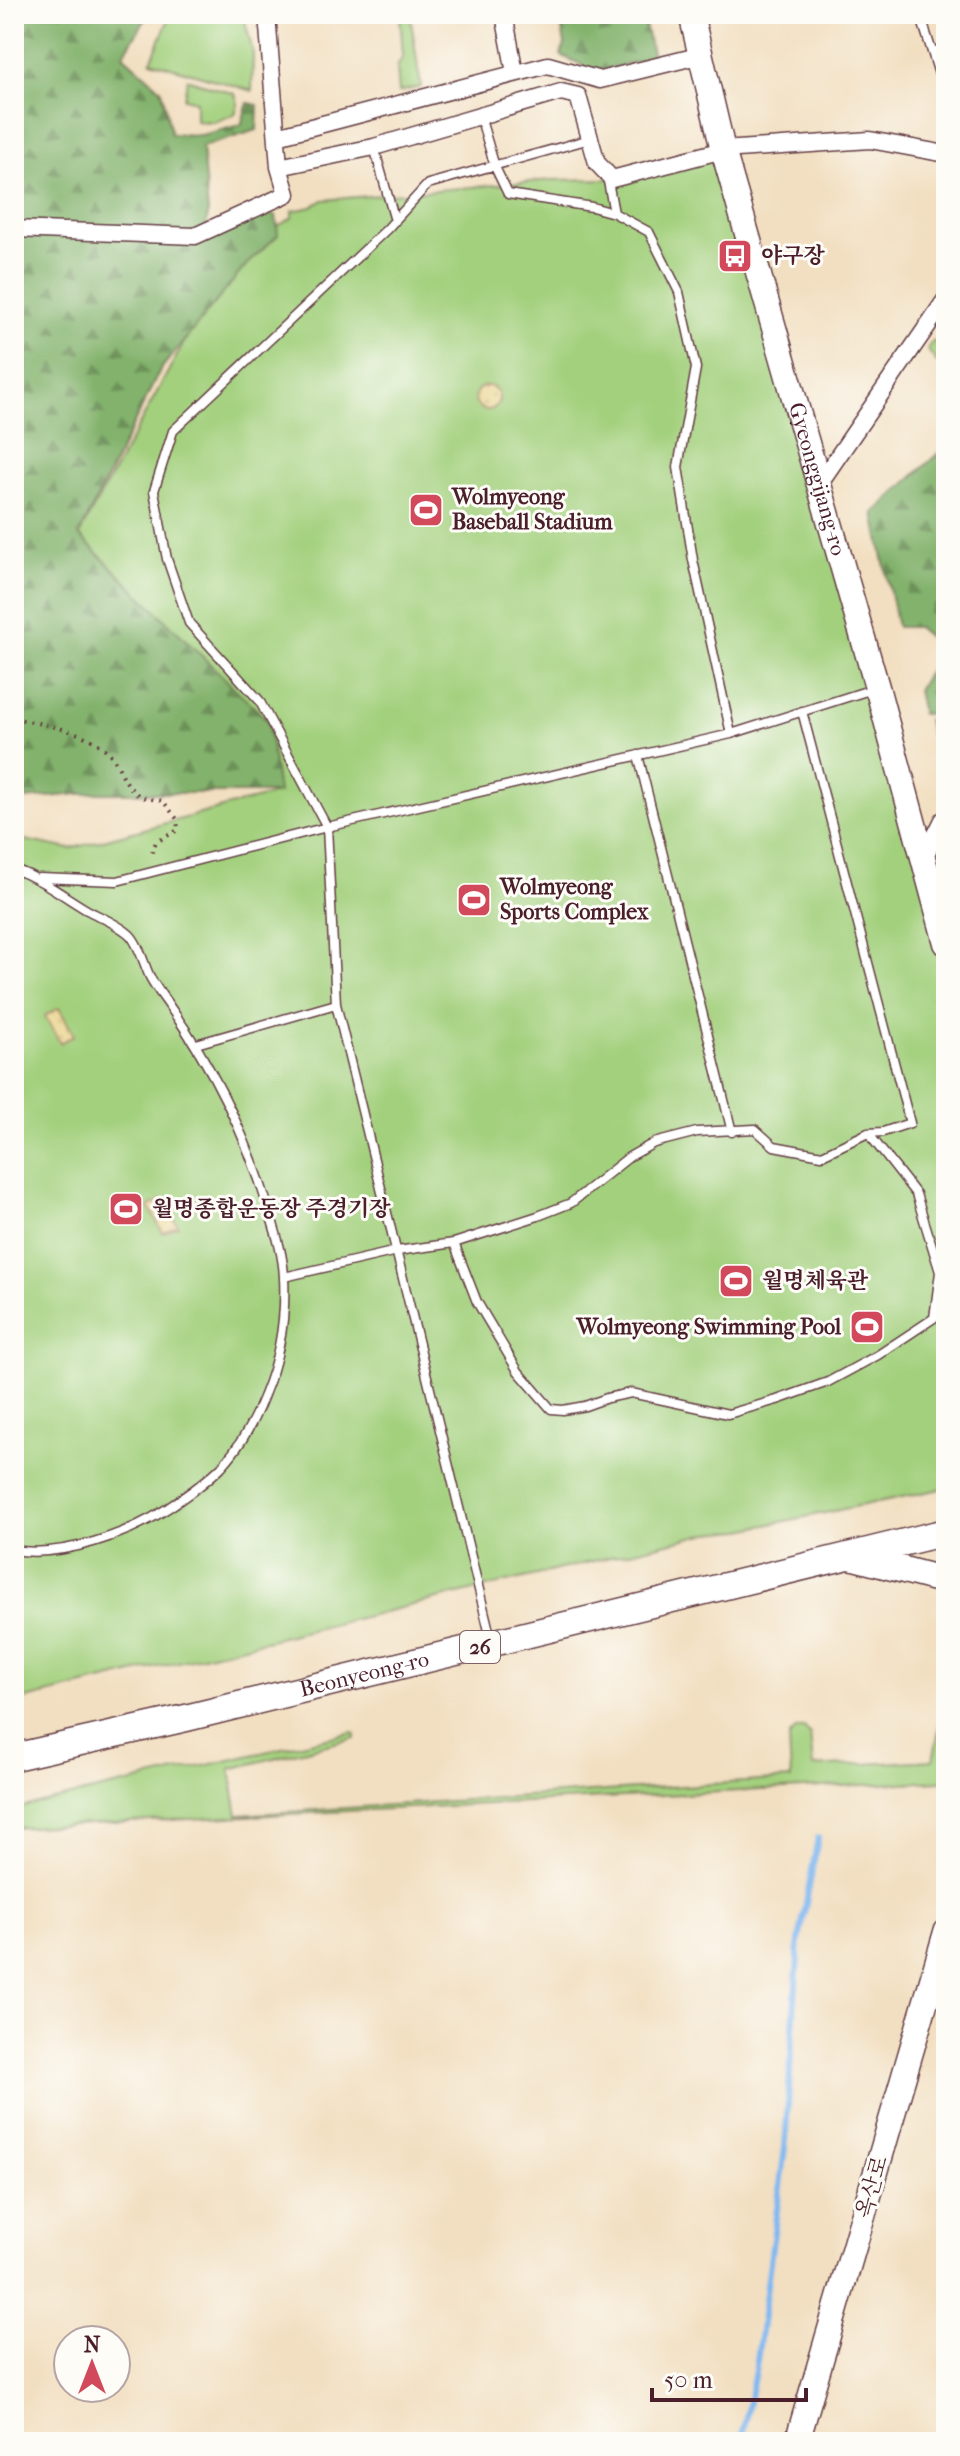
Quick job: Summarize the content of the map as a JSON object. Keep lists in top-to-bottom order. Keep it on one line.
{"streets":{"main road":["26","Beonyeong-ro"],"street":["Gyeonggijang-ro","옥산로"]},"places":{"bus stop":["야구장"],"sports":["Wolmyeong Baseball Stadium","Wolmyeong Sports Complex","월명종합운동장 주경기장","월명체육관","Wolmyeong Swimming Pool"]},"scale_bar":"50 m","north":"top"}
